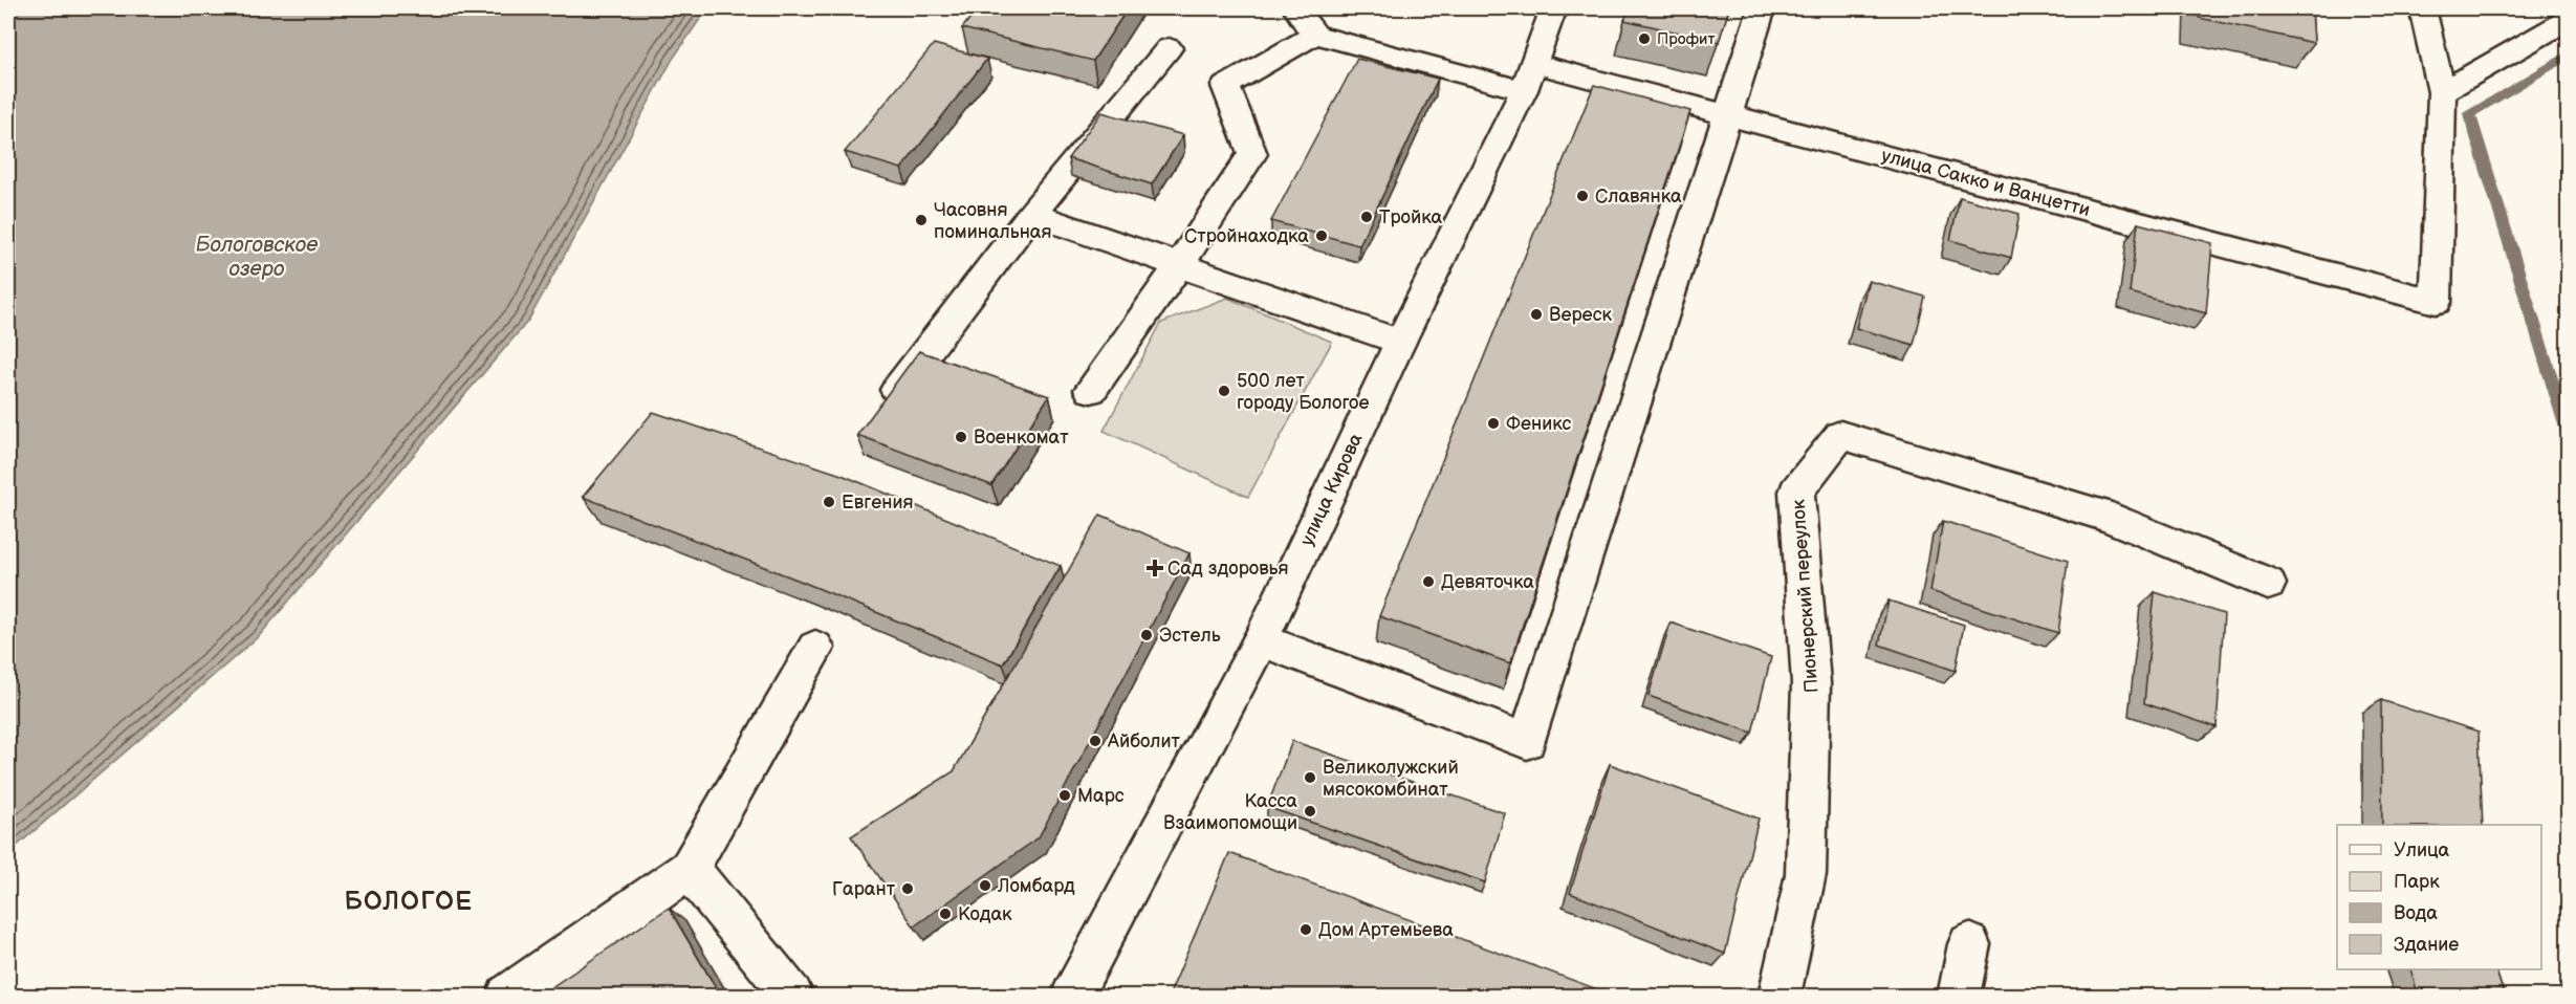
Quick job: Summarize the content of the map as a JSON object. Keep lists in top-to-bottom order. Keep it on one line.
{"streets":{"street":["улица Сакко и Ванцетти","улица Кирова","Пионерский переулок"]},"crossings":[["улица Сакко и Ванцетти","улица Кирова"]],"districts":["БОЛОГОЕ"],"water":["Бологовское озеро"],"places":{"other":["Профит","Славянка","Тройка","Часовня поминальная","Стройнаходка","Вереск","500 лет городу Бологое","Феникс","Военкомат","Евгения","Девяточка","Эстель","Айболит","Великолужский мясокомбинат","Марс","Касса Взаимопомощи","Ломбард","Гарант","Кодак","Дом Артемьева"],"health":["Сад здоровья"]},"legend":["Улица","Парк","Вода","Здание"]}
